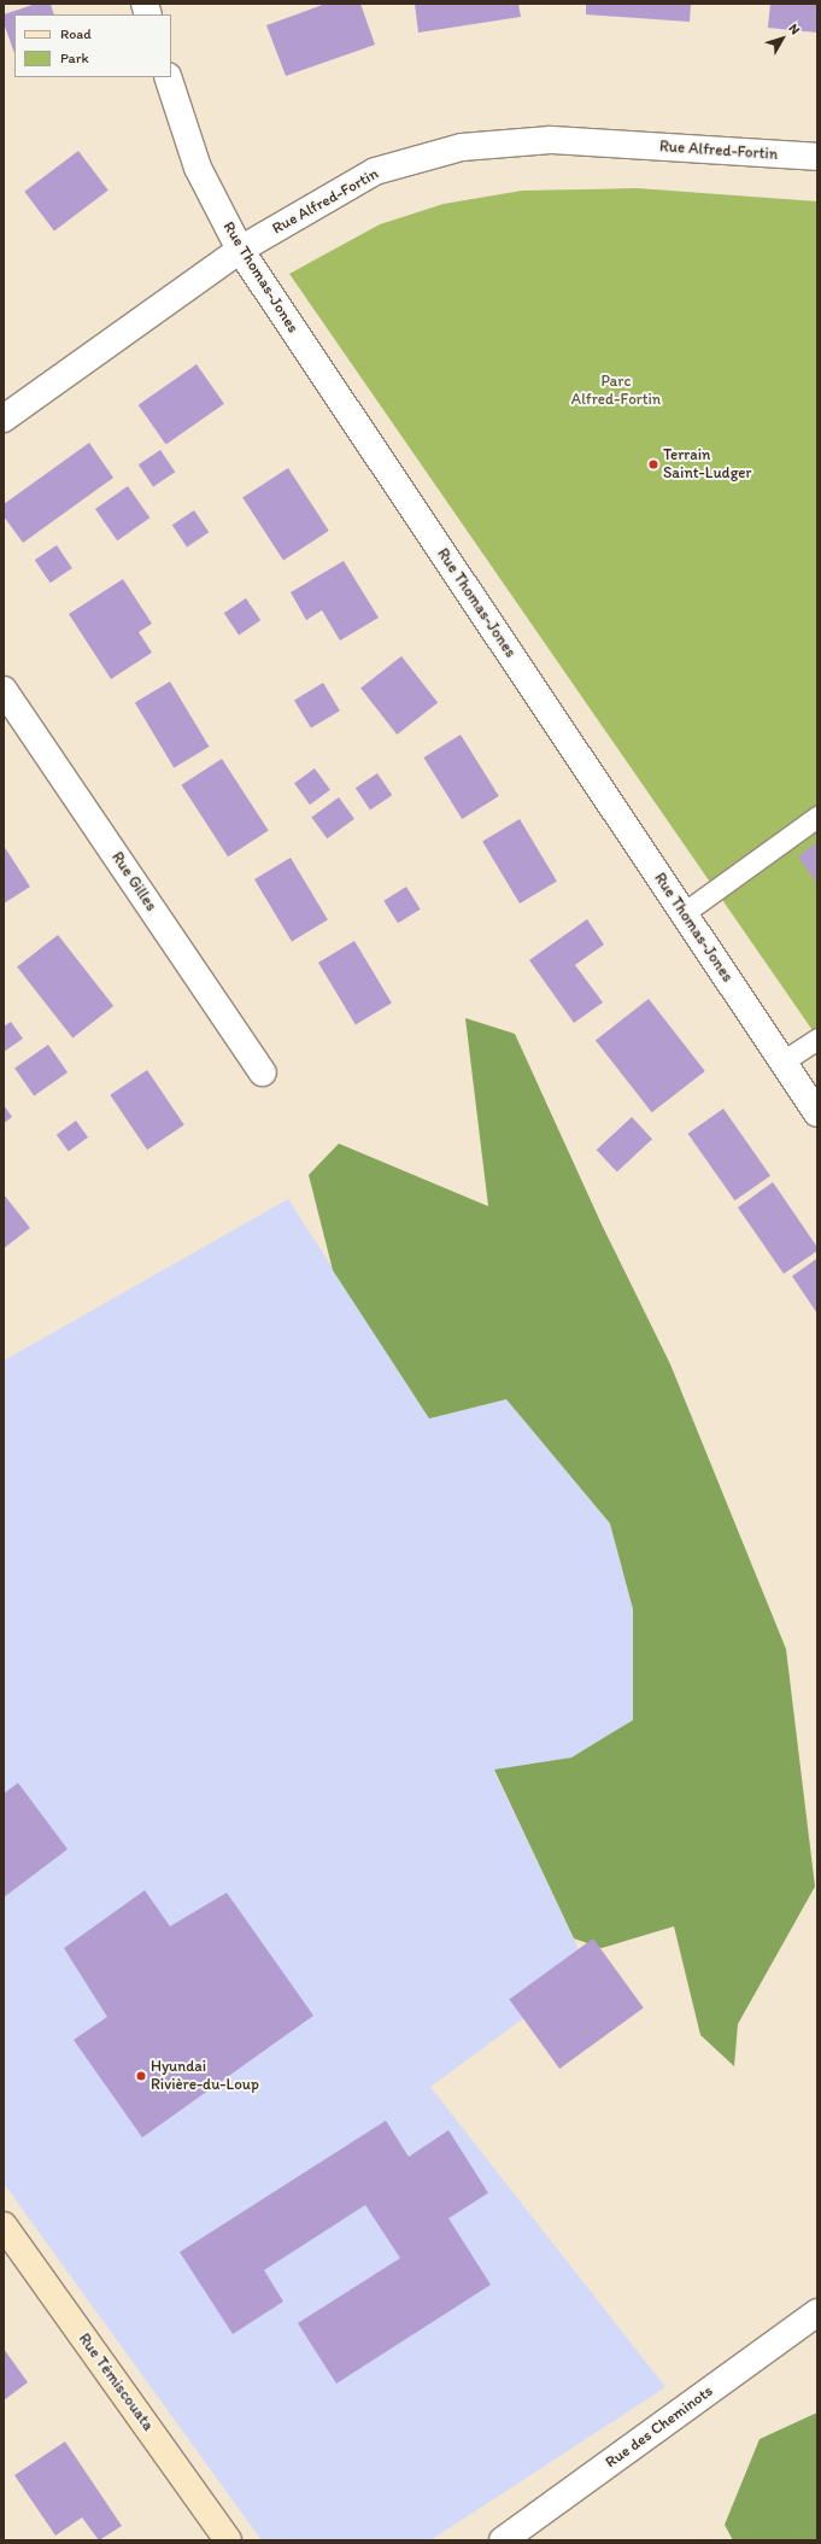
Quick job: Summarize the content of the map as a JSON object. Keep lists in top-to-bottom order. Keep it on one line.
{"streets":{"main road":["Rue Témiscouata"],"street":["Rue Alfred-Fortin","Rue Thomas-Jones","Rue Gilles","Rue des Cheminots"]},"crossings":[["Rue Alfred-Fortin","Rue Thomas-Jones"]],"parks":["Parc Alfred-Fortin"],"places":["Terrain Saint-Ludger","Hyundai Rivière-du-Loup"],"legend":["Road","Park"],"north":"top right"}
